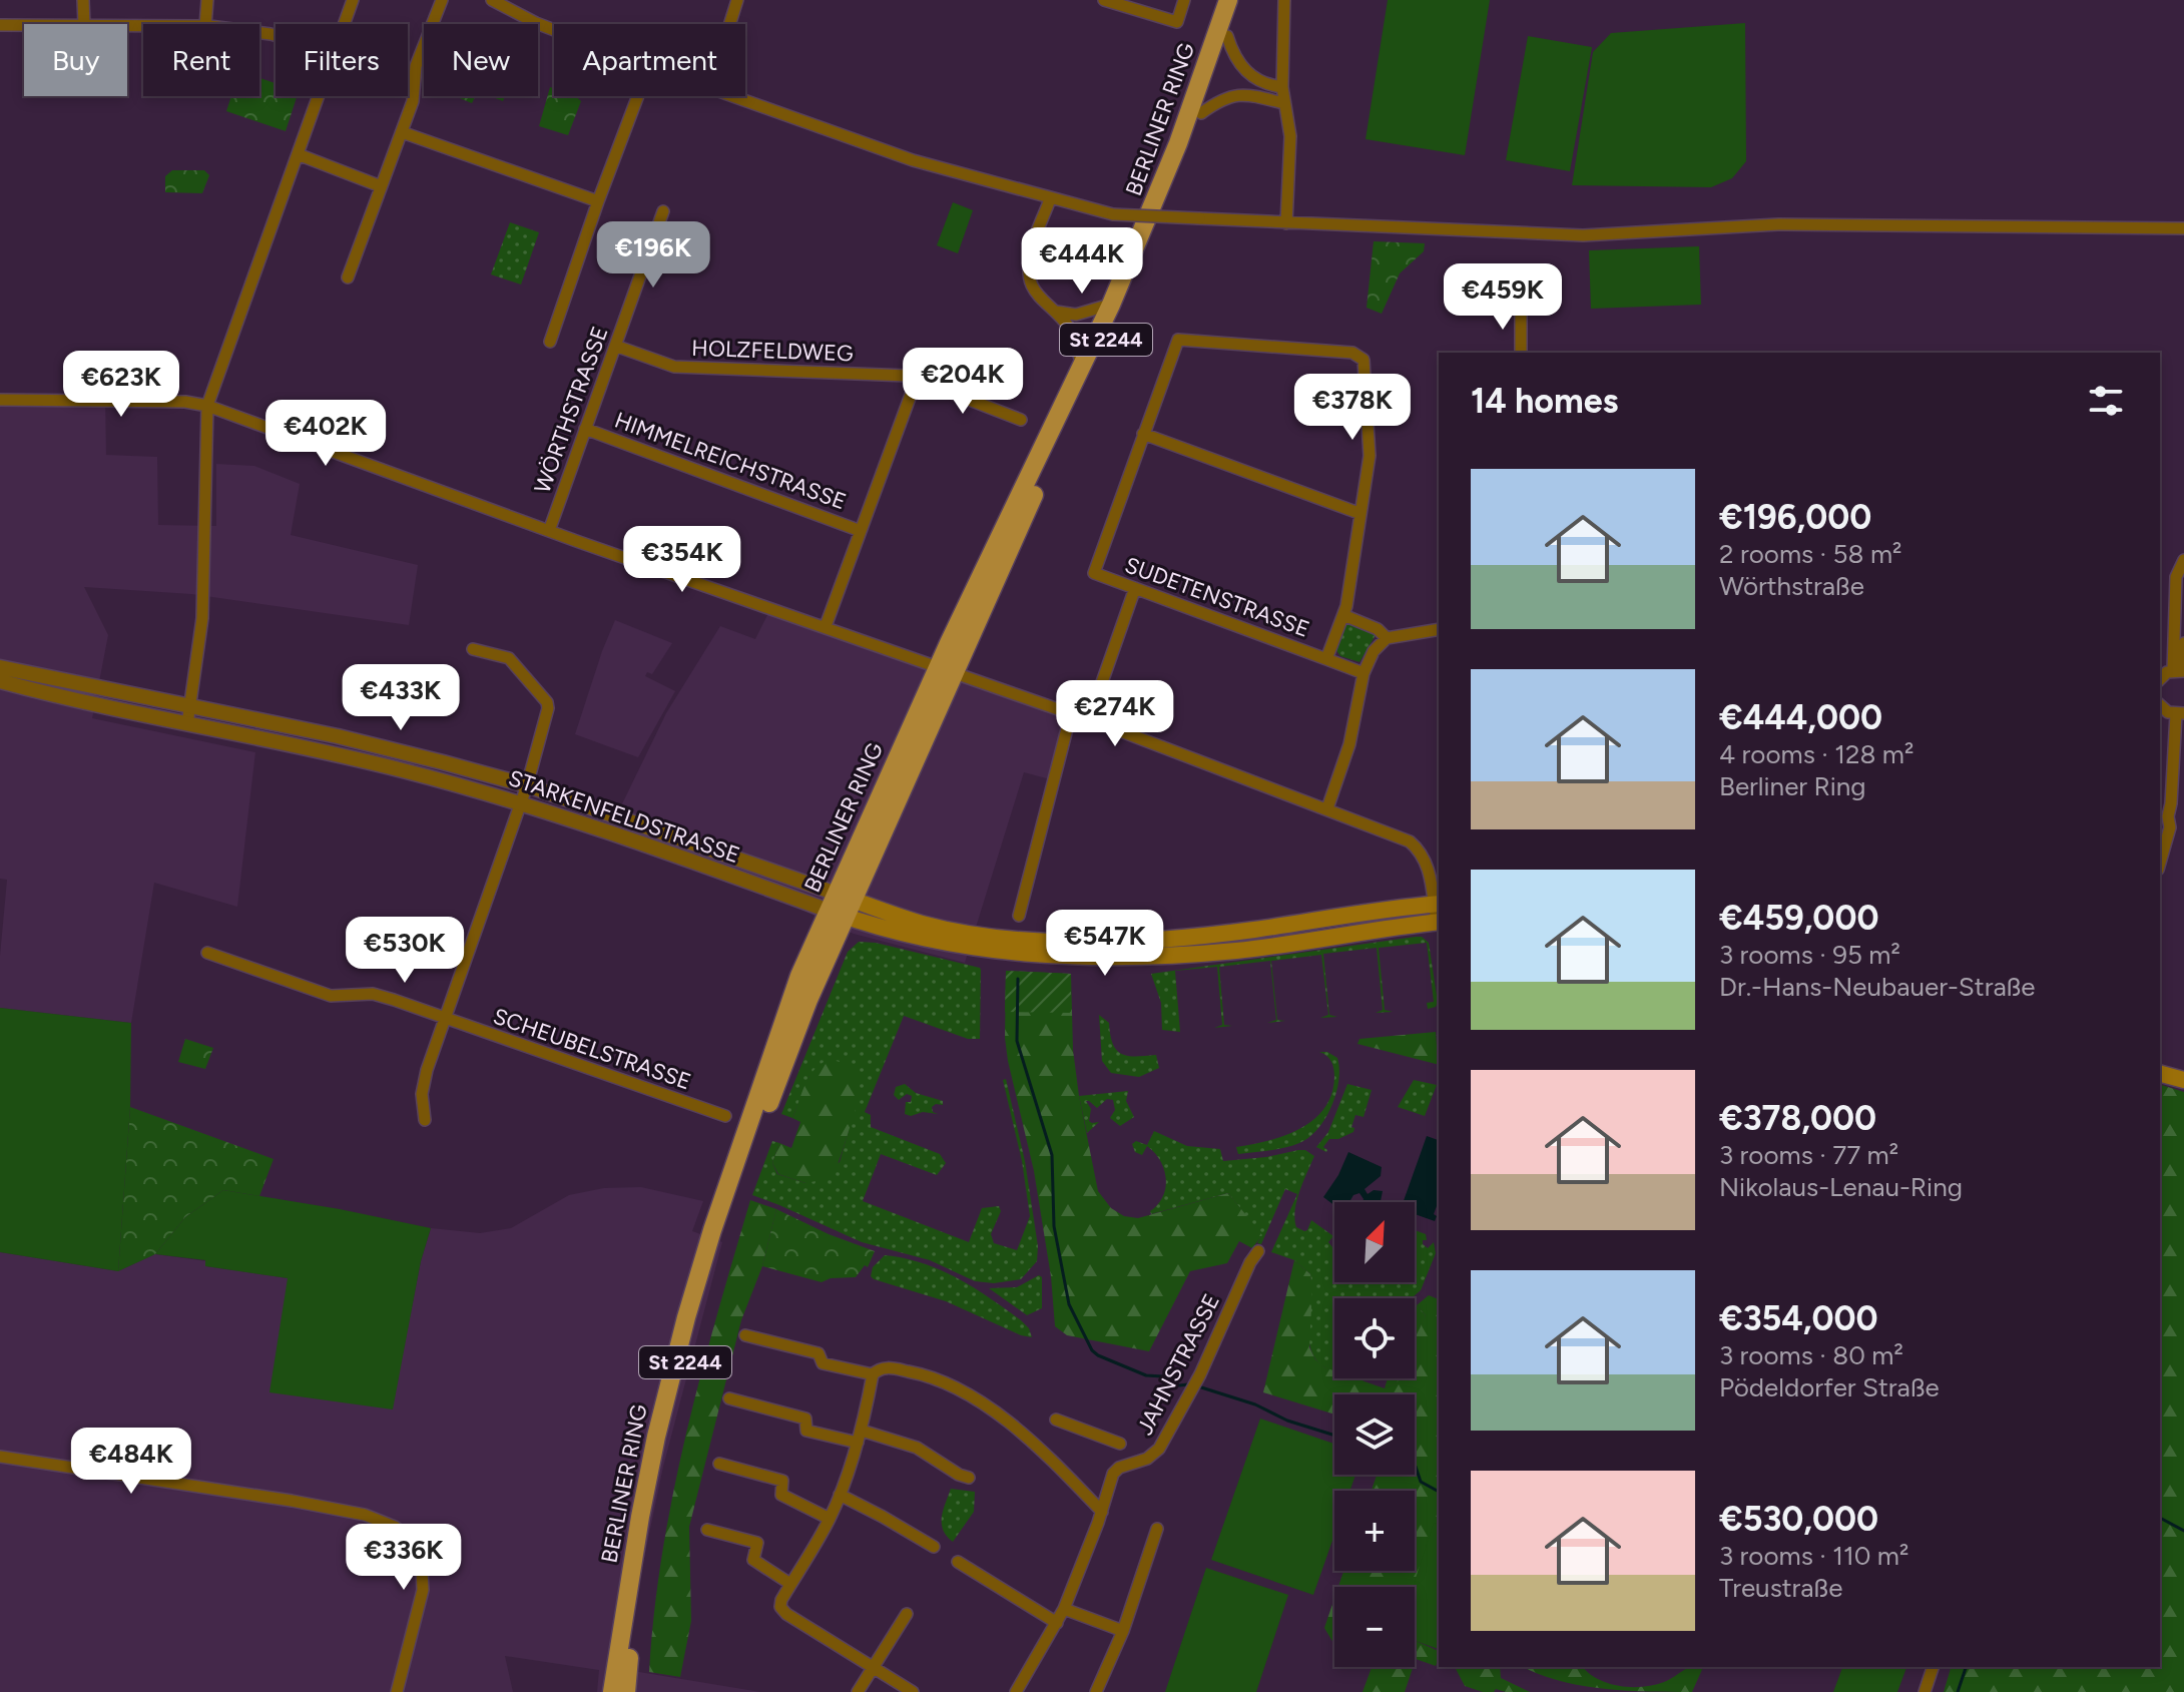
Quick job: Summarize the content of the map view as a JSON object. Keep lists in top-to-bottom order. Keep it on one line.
{"streets":{"main road":["BERLINER RING","St 2244","STARKENFELDSTRASSE"],"street":["HOLZFELDWEG","WÖRTHSTRASSE","HIMMELREICHSTRASSE","SUDETENSTRASSE","SCHEUBELSTRASSE","JAHNSTRASSE"]},"crossings":[["BERLINER RING","STARKENFELDSTRASSE"],["HOLZFELDWEG","WÖRTHSTRASSE"],["WÖRTHSTRASSE","HIMMELREICHSTRASSE"]],"north":"top right","page":{"chip":["Buy","Rent","Filters","New","Apartment"],"price":["€196K","€444K","€459K","€204K","€623K","€378K","€402K","€354K","€433K","€274K","€547K","€530K","€484K","€336K"],"heading":"14 homes","list":[{"name":"€196,000","note":"2 rooms · 58 m² · Wörthstraße"},{"name":"€444,000","note":"4 rooms · 128 m² · Berliner Ring"},{"name":"€459,000","note":"3 rooms · 95 m² · Dr.-Hans-Neubauer-Straße"},{"name":"€378,000","note":"3 rooms · 77 m² · Nikolaus-Lenau-Ring"},{"name":"€354,000","note":"3 rooms · 80 m² · Pödeldorfer Straße"},{"name":"€530,000","note":"3 rooms · 110 m² · Treustraße"}],"map_buttons":["+","−"]}}
